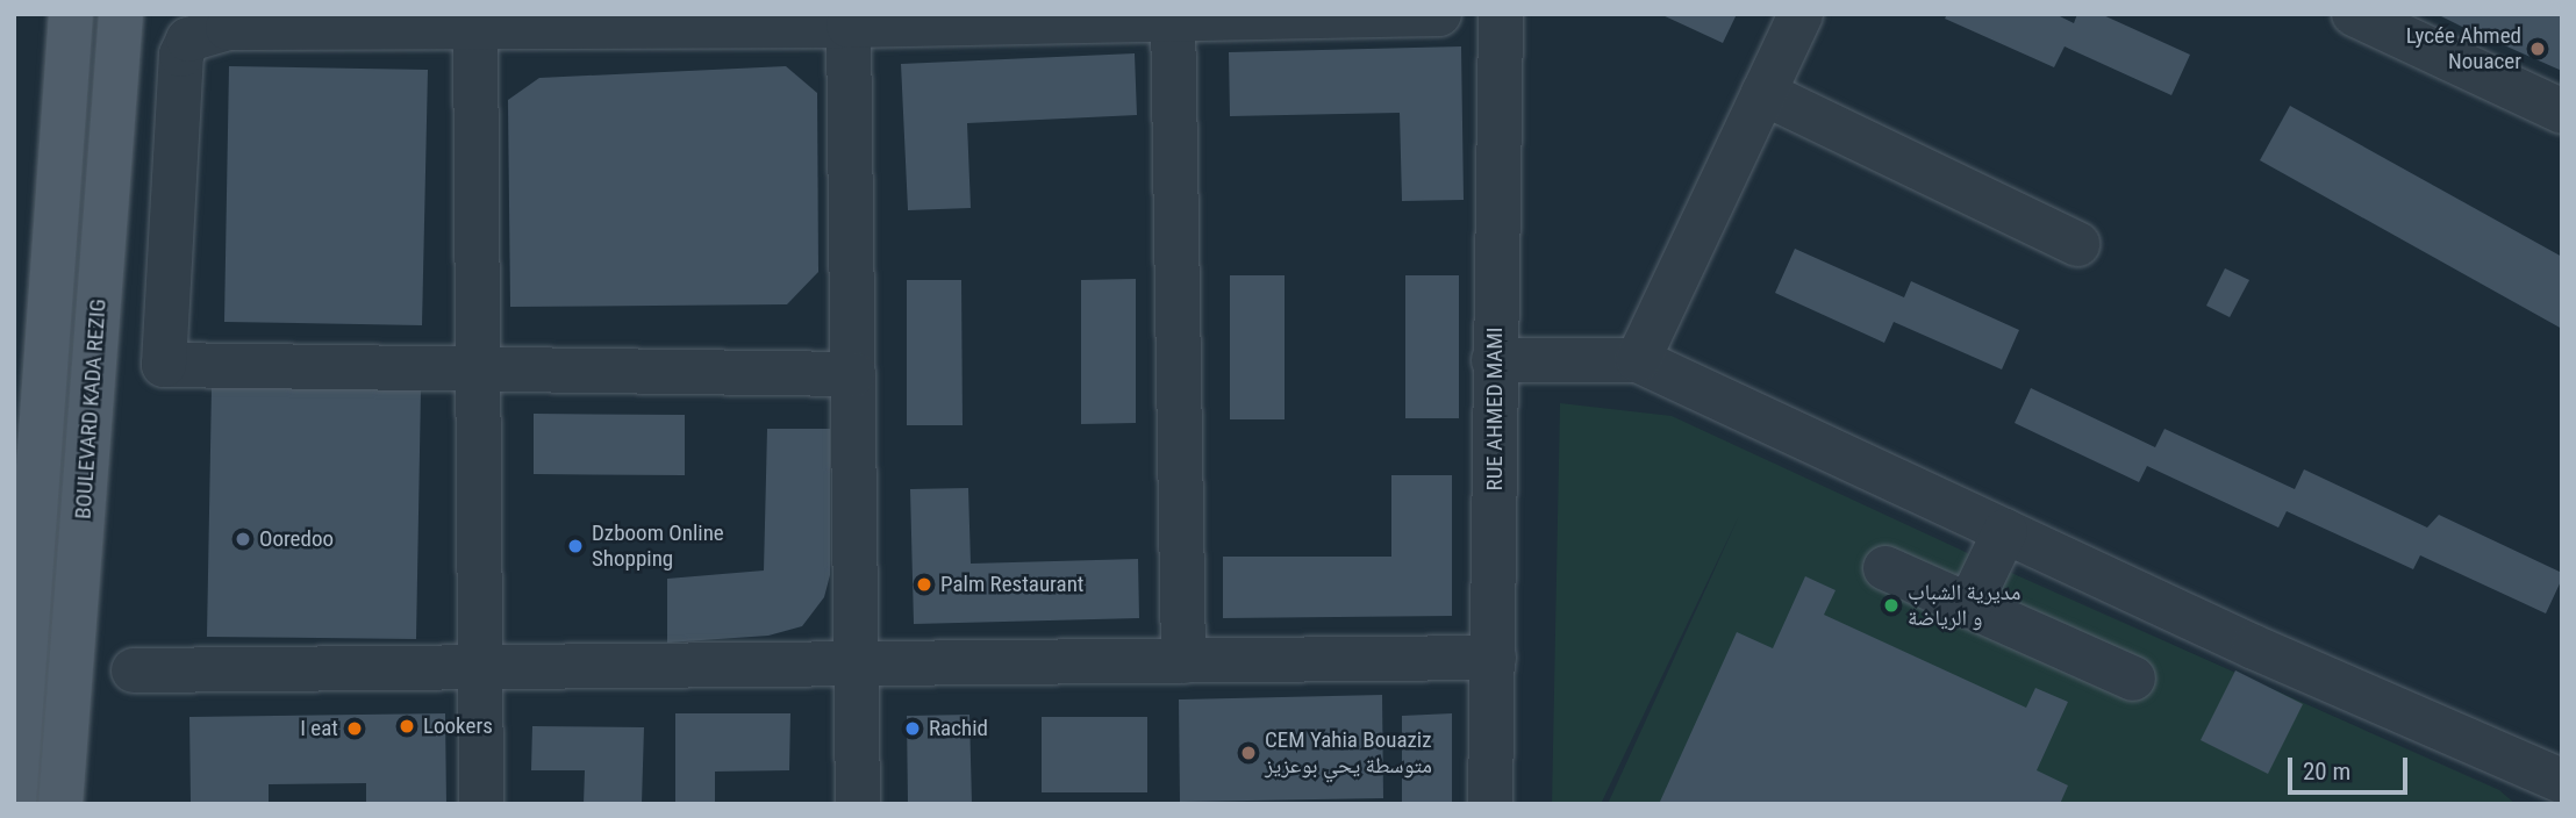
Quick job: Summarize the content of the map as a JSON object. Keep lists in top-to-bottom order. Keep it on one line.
{"streets":{"main road":["BOULEVARD KADA REZIG"],"street":["RUE AHMED MAMI"]},"places":["Lycée Ahmed Nouacer","Ooredoo","Dzboom Online Shopping","Palm Restaurant","مديرية الشباب و الرياضة","Lookers","I eat","Rachid","CEM Yahia Bouaziz متوسطة يحي بوعزيز"],"scale_bar":"20 m"}
